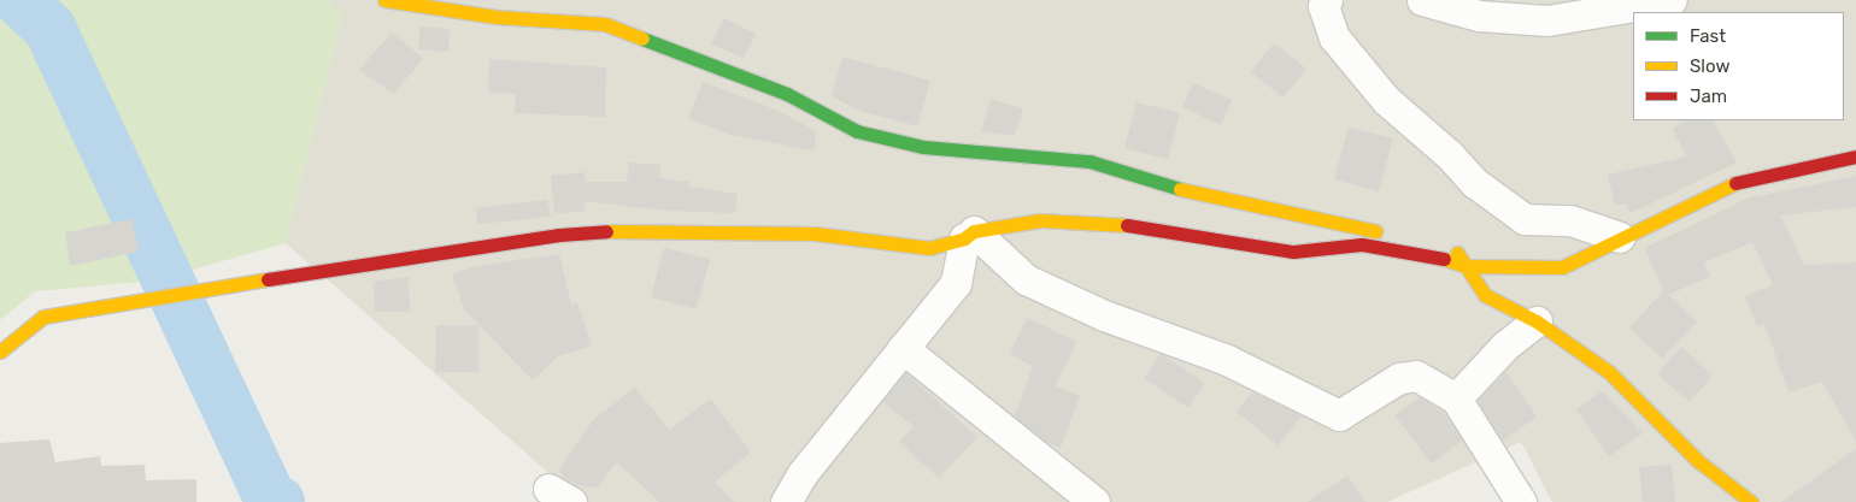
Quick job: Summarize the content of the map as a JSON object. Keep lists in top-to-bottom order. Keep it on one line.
{"legend":["Fast","Slow","Jam"]}
